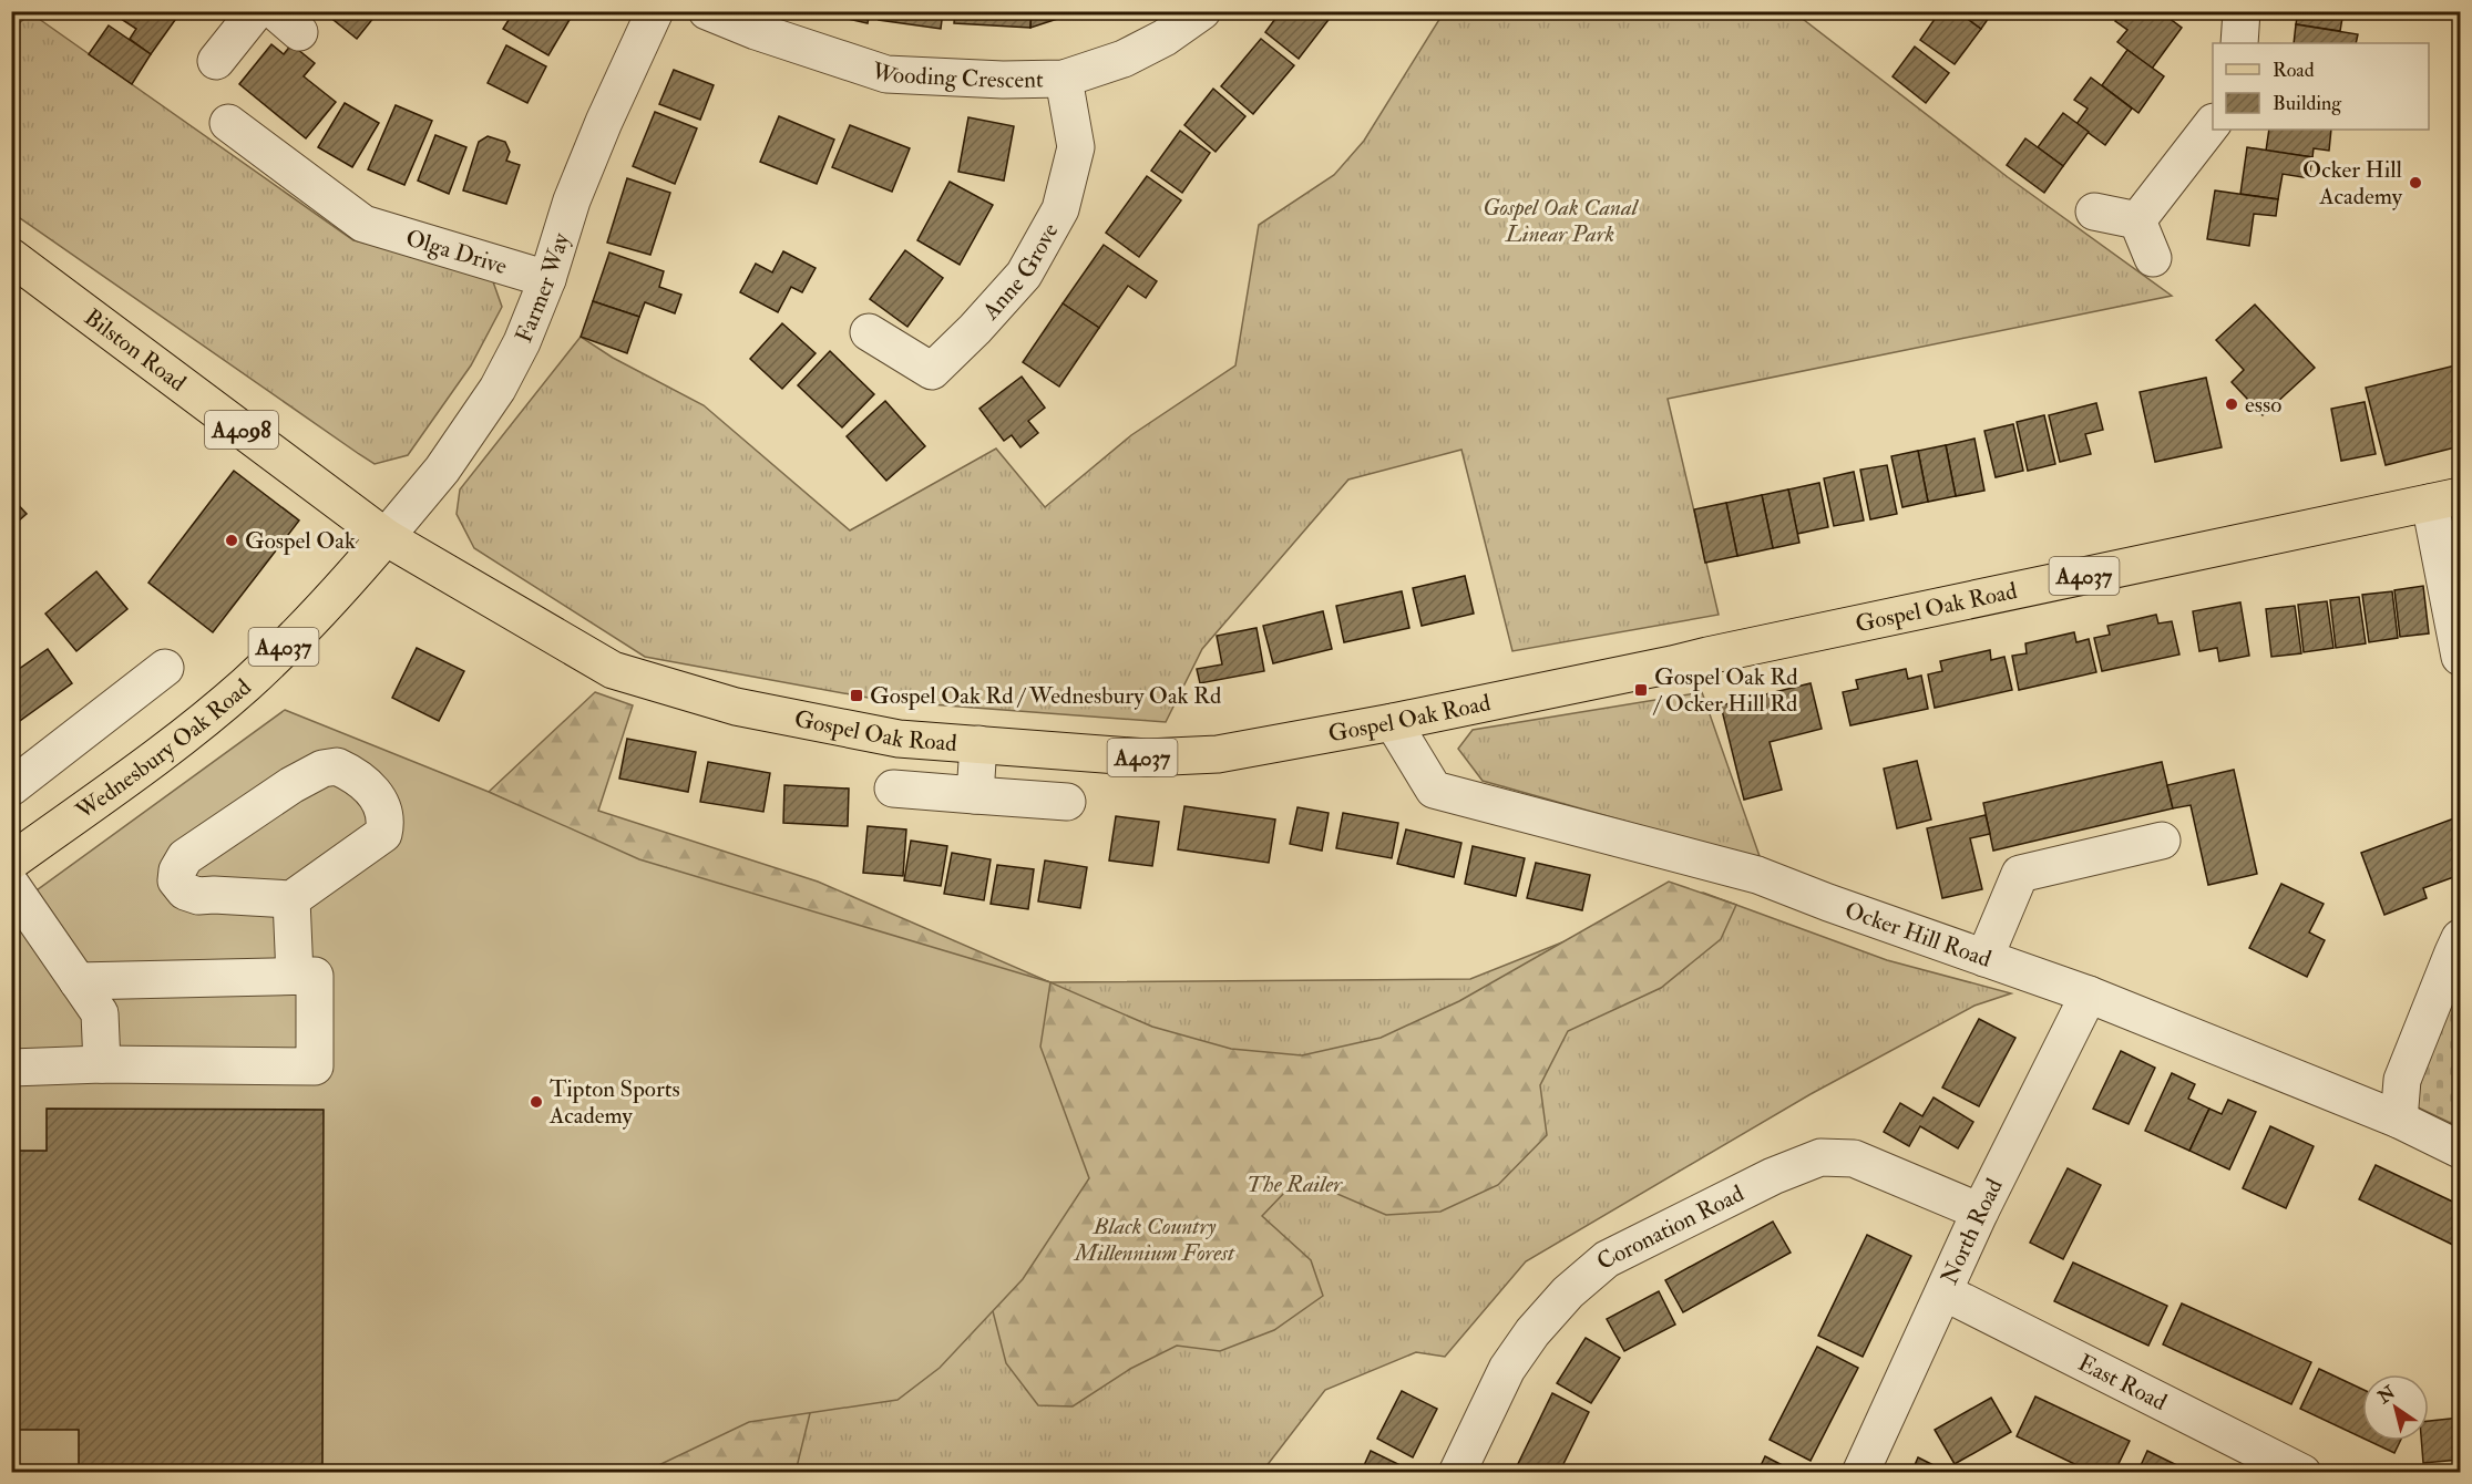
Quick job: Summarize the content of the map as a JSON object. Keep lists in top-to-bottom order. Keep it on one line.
{"streets":{"main road":["Bilston Road","A4098","A4037","Gospel Oak Road","Wednesbury Oak Road"],"street":["Wooding Crescent","Olga Drive","Anne Grove","Farmer Way","Ocker Hill Road","Coronation Road","North Road","East Road"]},"crossings":[["Wooding Crescent","Anne Grove"],["Olga Drive","Farmer Way"],["Farmer Way","Bilston Road"],["Farmer Way","Gospel Oak Road"],["Farmer Way","Wednesbury Oak Road"],["Bilston Road","Gospel Oak Road"],["Bilston Road","Wednesbury Oak Road"],["Gospel Oak Road","Wednesbury Oak Road"],["Gospel Oak Road","Ocker Hill Road"],["Ocker Hill Road","North Road"],["Coronation Road","North Road"],["North Road","East Road"]],"parks":["Gospel Oak Canal Linear Park","The Railer","Black Country Millennium Forest"],"places":{"other":["Ocker Hill Academy","esso","Gospel Oak","Tipton Sports Academy"],"transit":["Gospel Oak Rd / Ocker Hill Rd","Gospel Oak Rd / Wednesbury Oak Rd"]},"legend":["Road","Building"],"north":"top left"}
